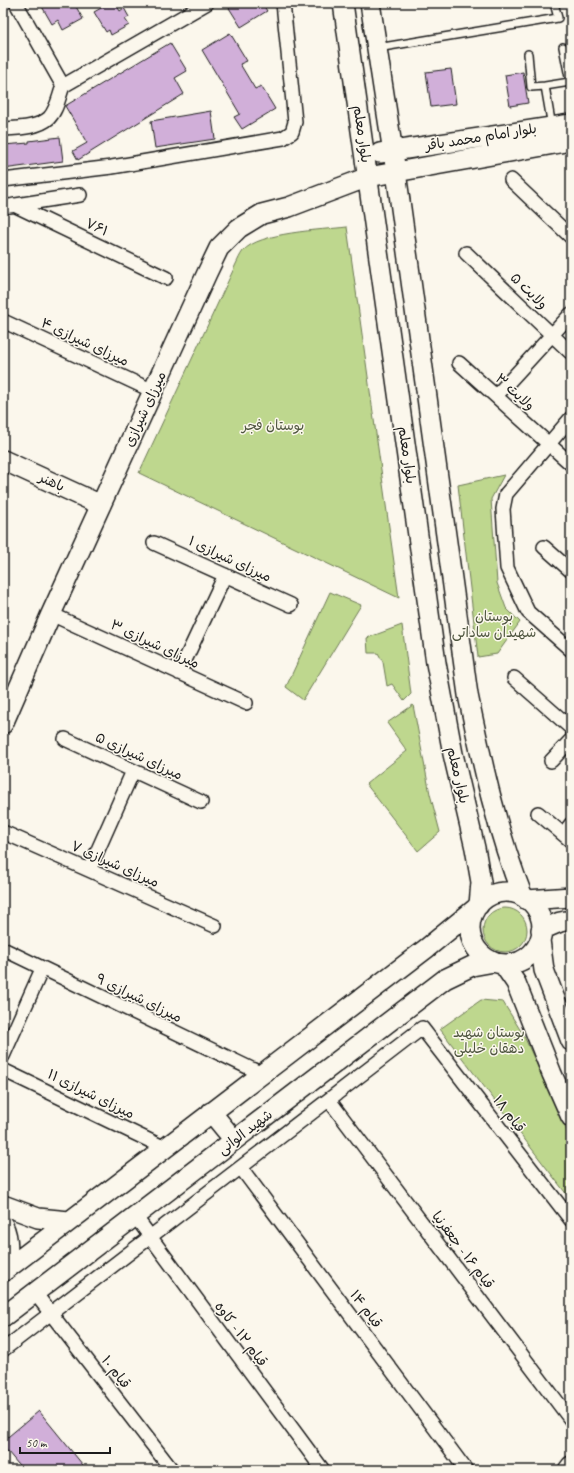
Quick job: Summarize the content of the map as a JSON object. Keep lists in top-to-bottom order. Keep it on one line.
{"streets":{"street":["بلوار معلم","بلوار امام محمد باقر","۷۶۱","ولایت ۵","میرزای شیرازی ۴","ولایت ۳","میرزای شیرازی","باهنر","میرزای شیرازی ۱","میرزای شیرازی ۳","میرزای شیرازی ۵","میرزای شیرازی ۷","میرزای شیرازی ۹","میرزای شیرازی ۱۱","قیام ۱۸","شهید الوانی","قیام ۱۶ - جعفرنیا","قیام ۱۴","قیام ۱۲ - کاوه","قیام ۱۰"]},"crossings":[["بلوار معلم","بلوار امام محمد باقر"],["بلوار معلم","میرزای شیرازی"],["بلوار معلم","شهید الوانی"],["بلوار امام محمد باقر","میرزای شیرازی"],["میرزای شیرازی ۴","میرزای شیرازی"],["میرزای شیرازی","باهنر"],["میرزای شیرازی","میرزای شیرازی ۳"],["قیام ۱۸","قیام ۱۶ - جعفرنیا"],["شهید الوانی","قیام ۱۲ - کاوه"],["شهید الوانی","قیام ۱۰"]],"parks":["بوستان فجر","بوستان شهیدان ساداتی","بوستان شهید دهقان خلیلی"],"scale_bar":"50 m"}
